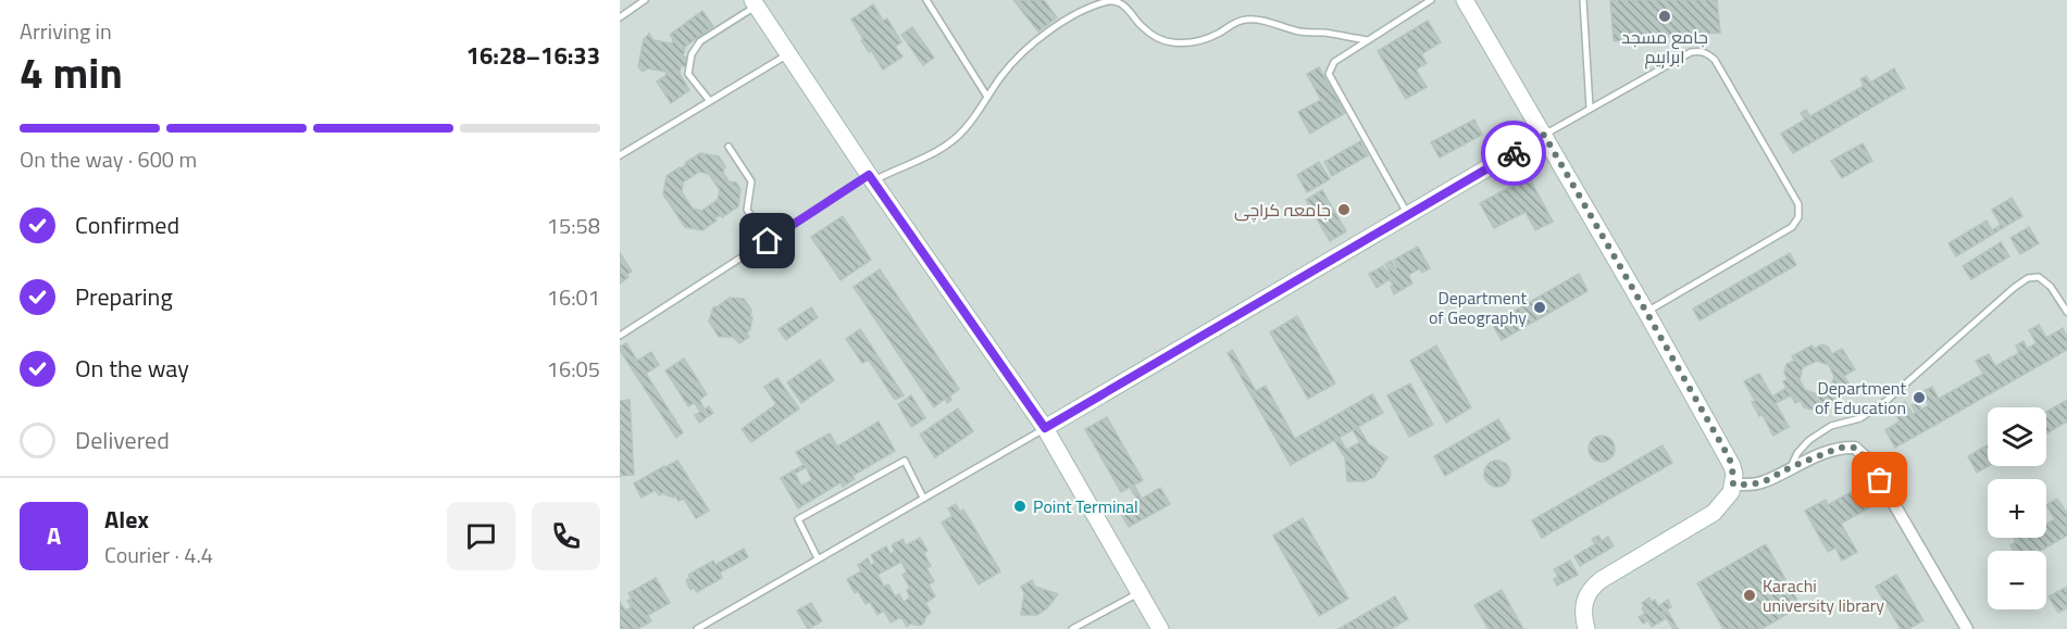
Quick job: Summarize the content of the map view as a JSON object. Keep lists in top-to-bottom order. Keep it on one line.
{"places":["جامع مسجد ابراہیم","جامعہ کراچی","Department of Geography","Department of Education","Point Terminal","Karachi university library"],"page":{"heading":["4 min","Arriving in","16:28–16:33"],"panel":["Alex","Courier · 4.4"],"bar":"On the way · 600 m","list":[["Confirmed","15:58"],["Preparing","16:01"],["On the way","16:05"],"Delivered"],"map_buttons":["+","−"],"round":"A"}}
